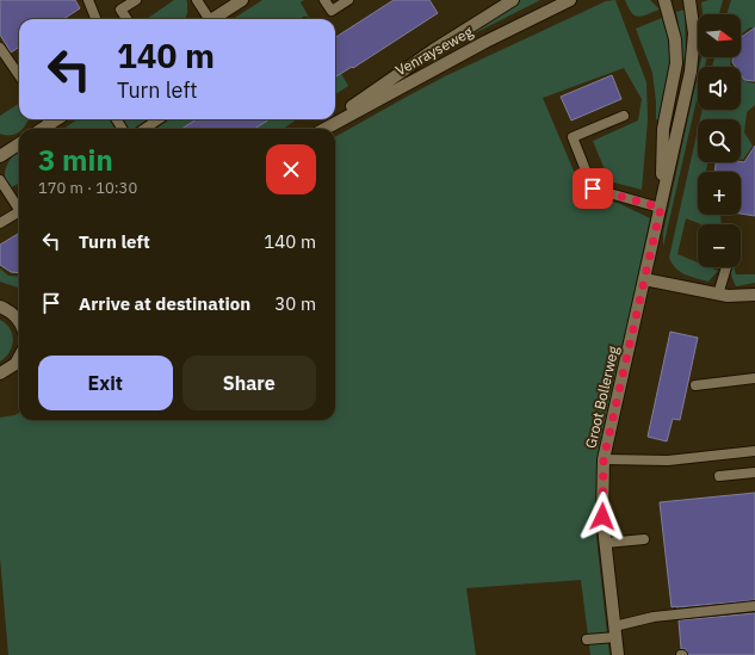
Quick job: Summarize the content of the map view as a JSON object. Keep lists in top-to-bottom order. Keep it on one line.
{"streets":{"street":["Venrayseweg","Groot Bollerweg"]},"north":"right","page":{"map_buttons":["+","−"],"turn":["140 m","Turn left"],"heading":["3 min","170 m · 10:30"],"list":[{"name":"Turn left","value":"140 m"},{"name":"Arrive at destination","value":"30 m"}],"buttons":["Exit","Share"]}}
